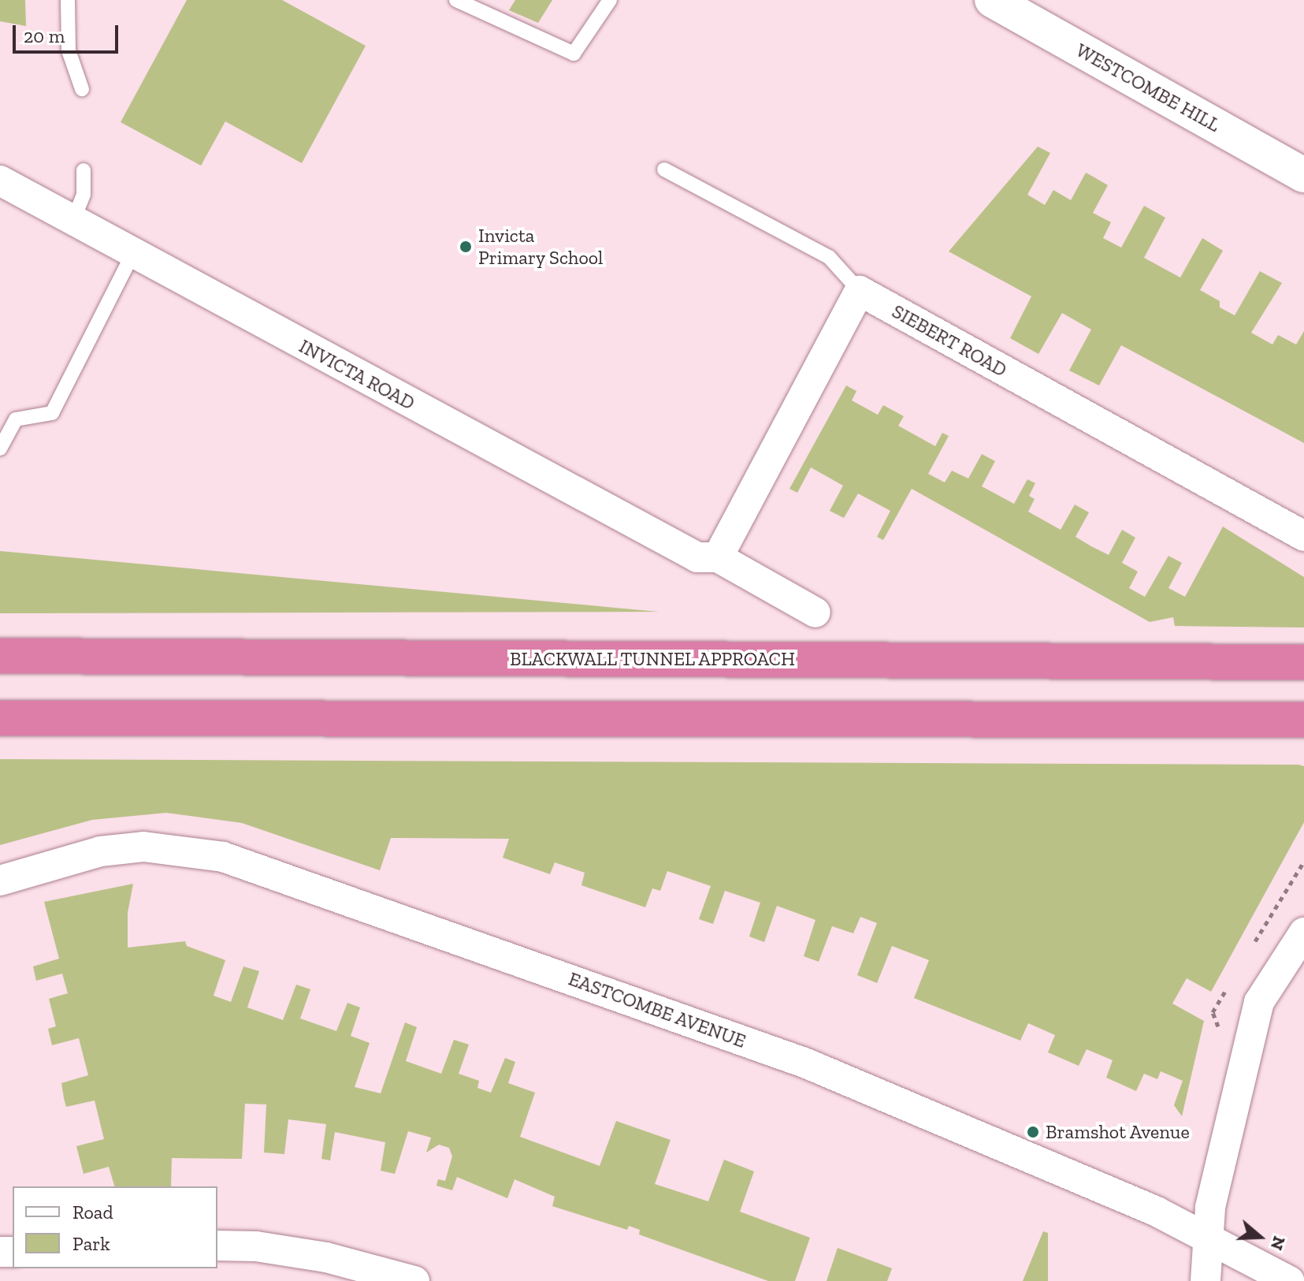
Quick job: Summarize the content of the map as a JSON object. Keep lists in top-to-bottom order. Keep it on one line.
{"streets":{"highway":["BLACKWALL TUNNEL APPROACH"],"street":["WESTCOMBE HILL","SIEBERT ROAD","INVICTA ROAD","EASTCOMBE AVENUE"]},"places":["Invicta Primary School","Bramshot Avenue"],"legend":["Road","Park"],"scale_bar":"20 m","north":"right"}
